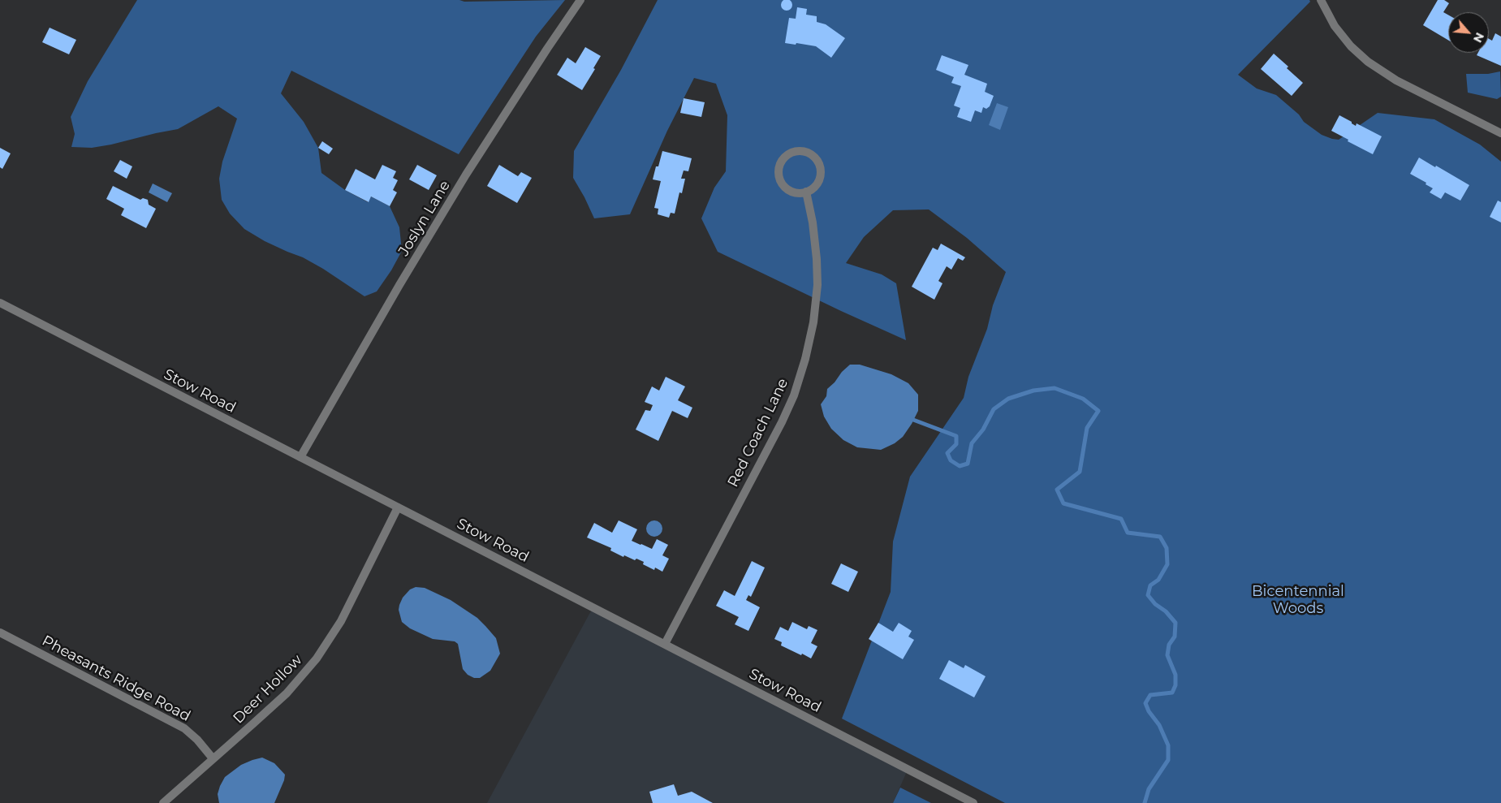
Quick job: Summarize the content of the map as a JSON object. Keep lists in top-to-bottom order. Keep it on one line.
{"streets":{"street":["Joslyn Lane","Stow Road","Red Coach Lane","Pheasants Ridge Road","Deer Hollow"]},"crossings":[["Joslyn Lane","Stow Road"],["Stow Road","Red Coach Lane"],["Stow Road","Deer Hollow"],["Pheasants Ridge Road","Deer Hollow"]],"parks":["Bicentennial Woods"],"north":"bottom right"}
